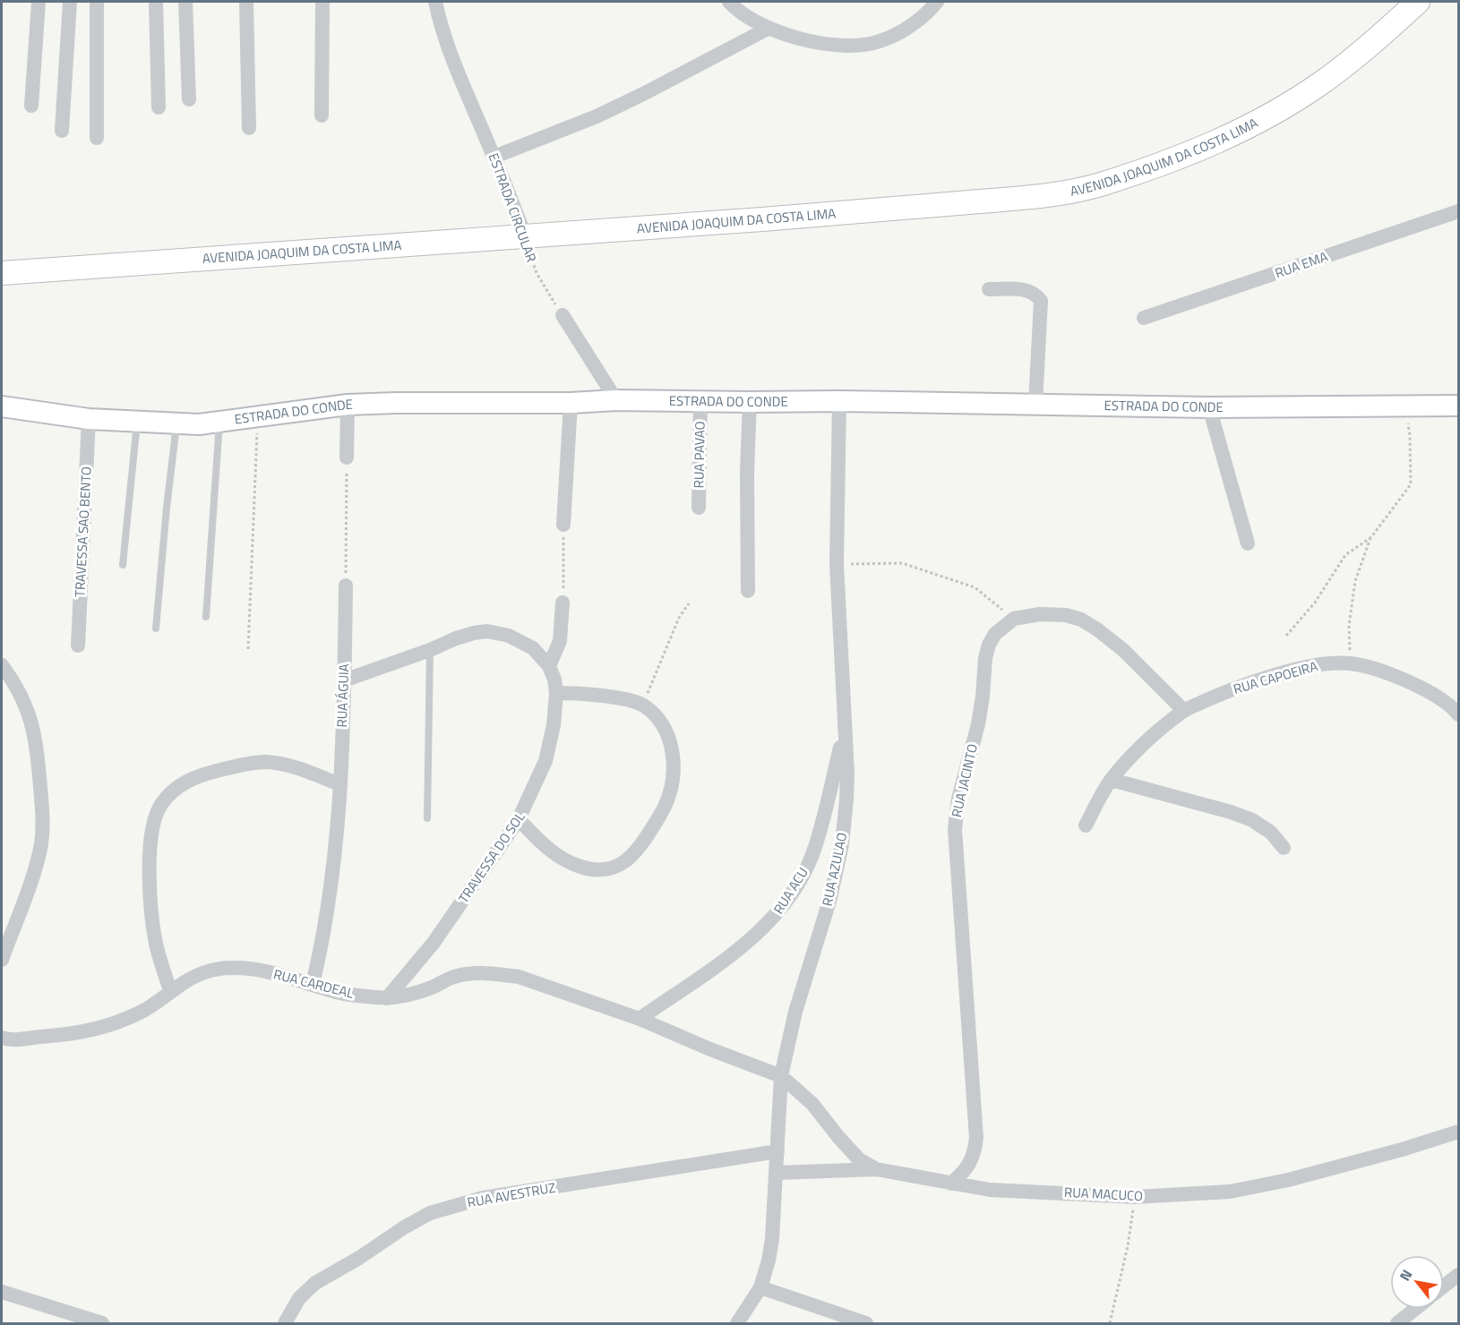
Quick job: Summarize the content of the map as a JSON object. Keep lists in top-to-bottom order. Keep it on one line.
{"streets":{"main road":["AVENIDA JOAQUIM DA COSTA LIMA"],"street":["ESTRADA CIRCULAR","RUA EMA","ESTRADA DO CONDE","RUA PAVAO","TRAVESSA SAO BENTO","RUA CAPOEIRA","RUA ÁGUIA","RUA JACINTO","TRAVESSA DO SOL","RUA AZULAO","RUA ACU","RUA CARDEAL","RUA MACUCO","RUA AVESTRUZ"]},"crossings":[["AVENIDA JOAQUIM DA COSTA LIMA","ESTRADA CIRCULAR"],["ESTRADA DO CONDE","RUA PAVAO"],["ESTRADA DO CONDE","TRAVESSA SAO BENTO"],["ESTRADA DO CONDE","RUA AZULAO"],["RUA ÁGUIA","TRAVESSA DO SOL"],["RUA ÁGUIA","RUA CARDEAL"],["RUA JACINTO","RUA MACUCO"],["TRAVESSA DO SOL","RUA CARDEAL"],["RUA AZULAO","RUA ACU"],["RUA AZULAO","RUA CARDEAL"],["RUA AZULAO","RUA MACUCO"],["RUA AZULAO","RUA AVESTRUZ"],["RUA ACU","RUA CARDEAL"],["RUA CARDEAL","RUA MACUCO"]],"north":"top left"}
